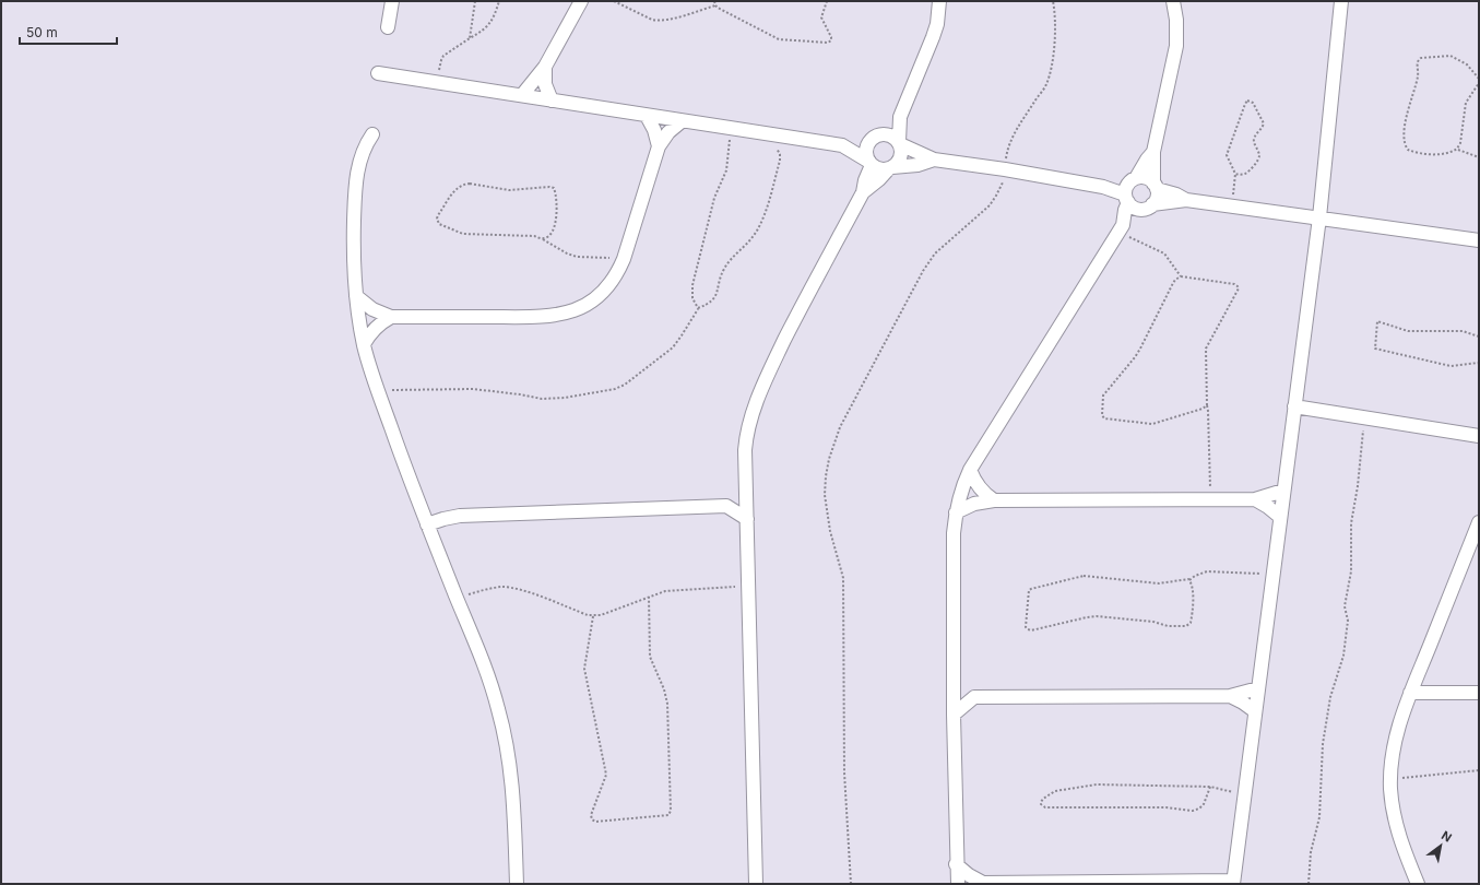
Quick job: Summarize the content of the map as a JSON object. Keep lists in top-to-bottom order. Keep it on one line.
{"scale_bar":"50 m","north":"top right"}
